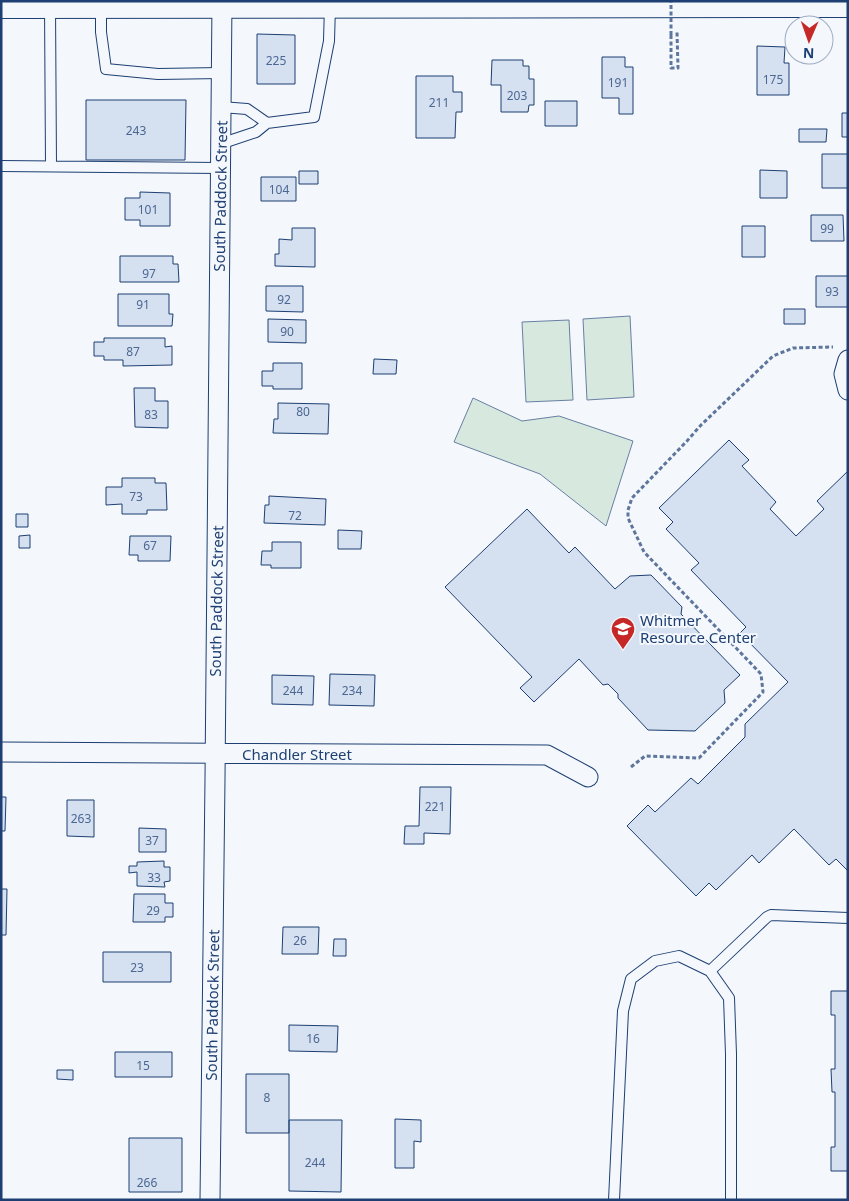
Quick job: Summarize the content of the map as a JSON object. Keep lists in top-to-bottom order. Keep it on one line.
{"streets":{"street":["South Paddock Street","Chandler Street"]},"crossings":[["South Paddock Street","Chandler Street"]],"places":{"school or university":["Whitmer Resource Center"]},"house_numbers":["225","175","191","203","211","243","104","101","99","97","93","92","91","90","87","80","83","73","72","67","244","234","221","263","37","33","29","26","23","16","15","8","244","266"],"north":"bottom"}
